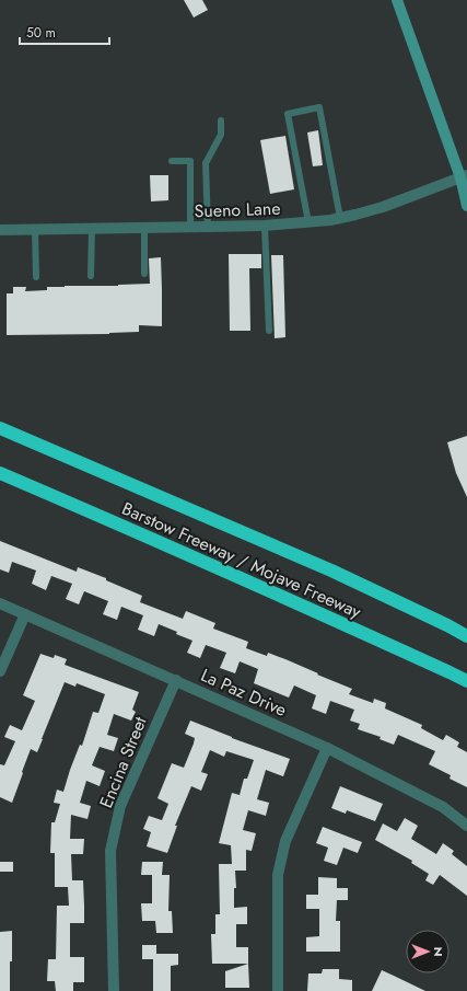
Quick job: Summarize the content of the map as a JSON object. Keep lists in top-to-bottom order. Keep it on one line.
{"streets":{"highway":["Barstow Freeway / Mojave Freeway"],"street":["Sueno Lane","La Paz Drive","Encina Street"]},"crossings":[["La Paz Drive","Encina Street"]],"scale_bar":"50 m","north":"right"}
